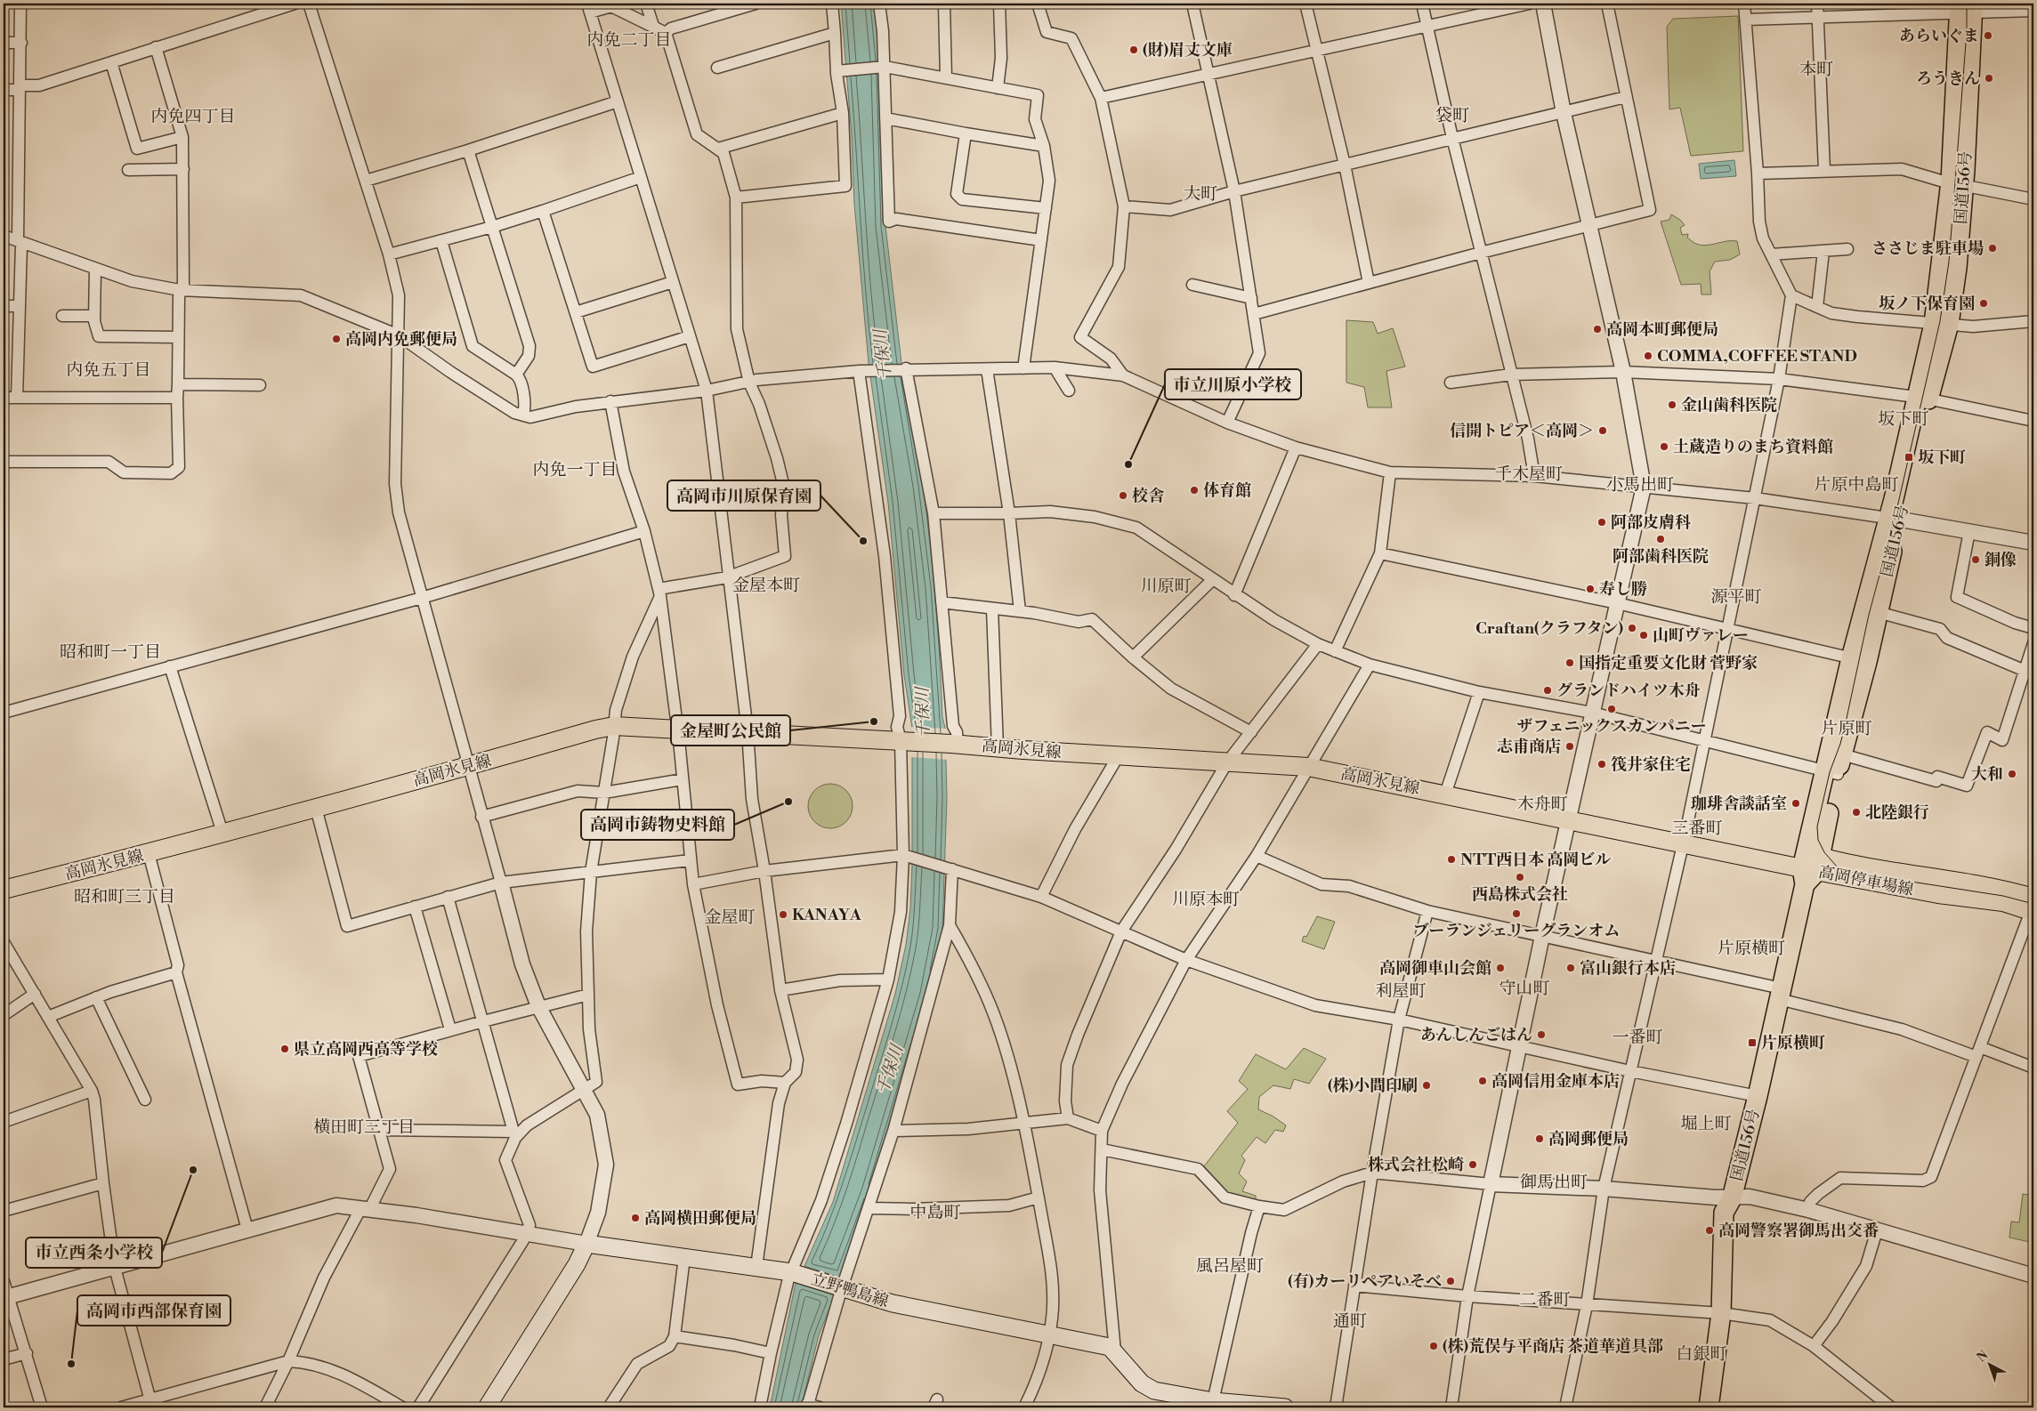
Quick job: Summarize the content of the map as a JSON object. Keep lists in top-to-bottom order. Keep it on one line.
{"streets":{"highway":["国道156号"],"main road":["高岡氷見線","高岡停車場線","立野鴨島線"]},"crossings":[["国道156号","高岡氷見線"],["国道156号","高岡停車場線"],["高岡氷見線","高岡停車場線"]],"districts":["内免二丁目","本町","袋町","内免四丁目","大町","内免五丁目","坂下町","内免一丁目","千木屋町","小馬出町","片原中島町","金屋本町","川原町","源平町","昭和町一丁目","片原町","木舟町","三番町","昭和町三丁目","川原本町","金屋町","片原横町","守山町","利屋町","一番町","堀上町","横田町三丁目","御馬出町","中島町","風呂屋町","二番町","通町","白銀町"],"water":["千保川"],"places":{"other":["あらいぐま","(財)眉丈文庫","ろうきん","ささじま駐車場","坂ノ下保育園","高岡本町郵便局","高岡内免郵便局","COMMA,COFFEE STAND","金山歯科医院","信開トピア＜高岡＞","土蔵造りのまち資料館","市立川原小学校","体育館","校舎","阿部皮膚科","阿部歯科医院","高岡市川原保育園","銅像","寿し勝","Craftan(クラフタン)","山町ヴァレー","国指定重要文化財 菅野家","グランドハイツ木舟","ザフェニックスカンパニー","金屋町公民館","志甫商店","筏井家住宅","大和","高岡市鋳物史料館","珈琲舎談話室","北陸銀行","NTT西日本 高岡ビル","西島株式会社","ブーランジェリーグランオム","KANAYA","高岡御車山会館","富山銀行本店","あんしんごはん","県立高岡西高等学校","高岡信用金庫本店","(株)小間印刷","高岡郵便局","株式会社松崎","市立西条小学校","高岡横田郵便局","高岡警察署御馬出交番","(有)カーリペアいそべ","(株)荒俣与平商店 茶道華道具部","高岡市西部保育園"],"transit":["坂下町","片原横町"]},"north":"top left"}
